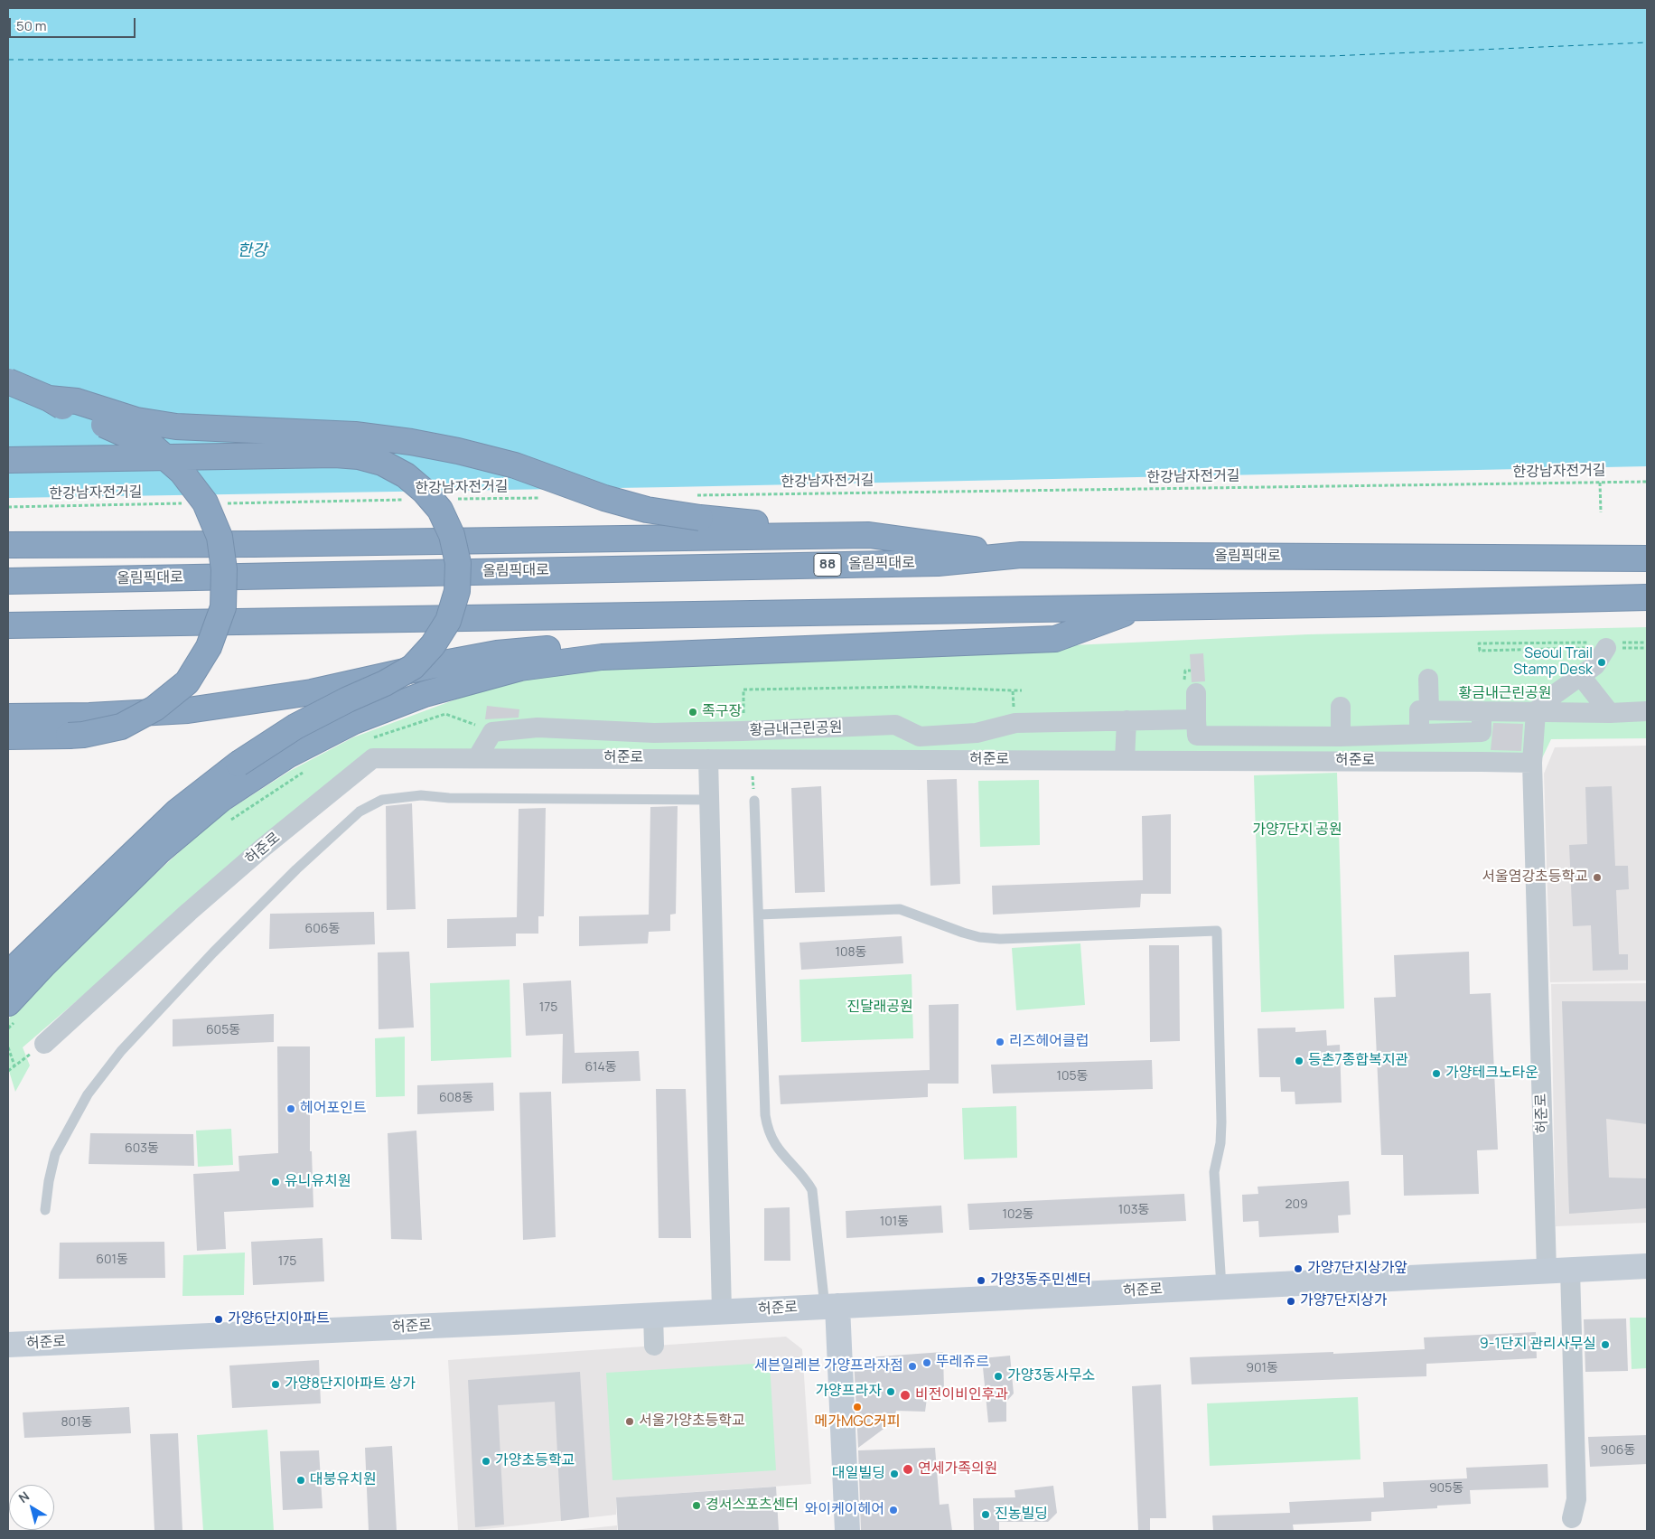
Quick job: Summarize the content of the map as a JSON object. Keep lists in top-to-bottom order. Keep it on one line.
{"streets":{"highway":["올림픽대로","88"],"street":["황금내근린공원","허준로"],"path":["한강남자전거길"]},"water":["한강"],"parks":["황금내근린공원","가양7단지 공원","진달래공원"],"places":["Seoul Trail Stamp Desk","족구장","서울염강초등학교","리즈헤어클럽","등촌7종합복지관","가양테크노타운","헤어포인트","유니유치원","가양7단지상가앞","가양3동주민센터","가양7단지상가","가양6단지아파트","9-1단지 관리사무실","뚜레쥬르","세븐일레븐 가양프라자점","가양3동사무소","가양8단지아파트 상가","가양프라자","비전이비인후과","메가MGC커피","서울가양초등학교","가양초등학교","연세가족의원","대일빌딩","대붕유치원","경서스포츠센터","와이케이헤어","진농빌딩"],"house_numbers":["606동","108동","175","605동","614동","105동","608동","603동","209","103동","102동","101동","601동","175","901동","801동","906동","905동"],"scale_bar":"50 m","north":"top left"}
